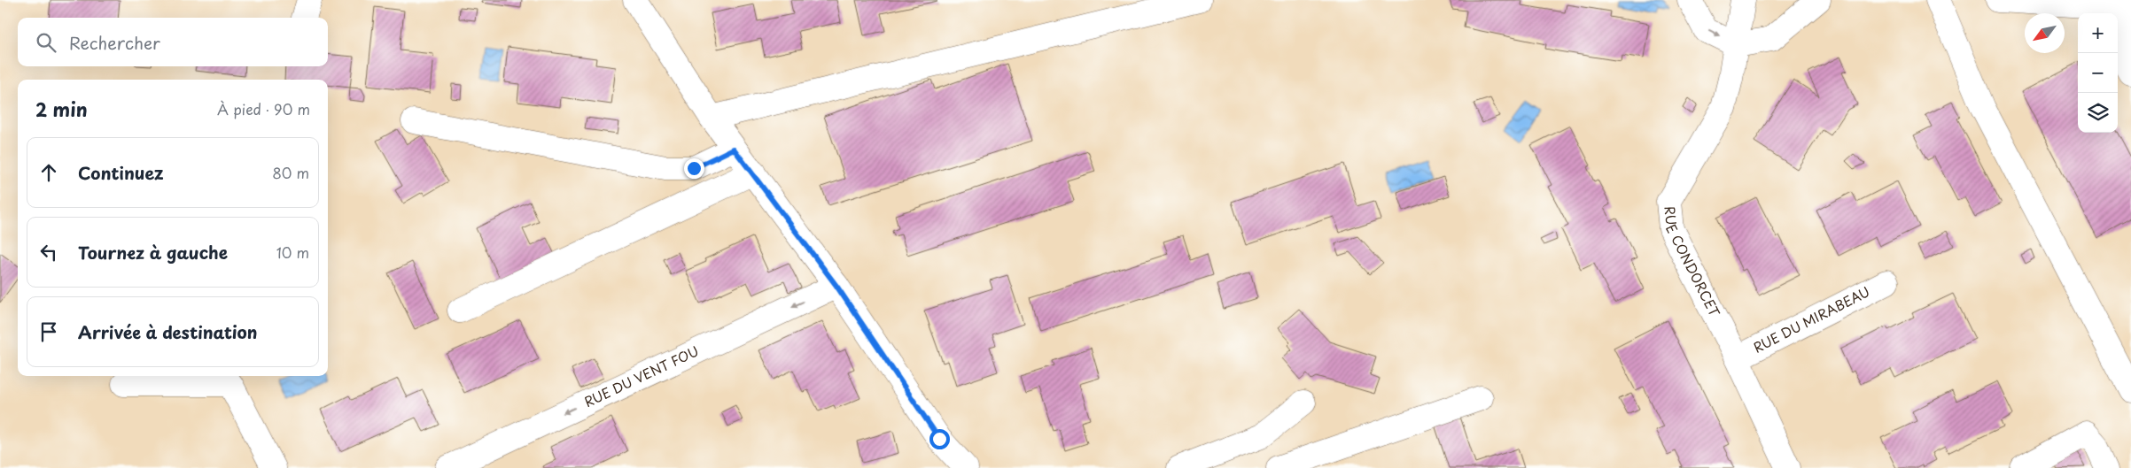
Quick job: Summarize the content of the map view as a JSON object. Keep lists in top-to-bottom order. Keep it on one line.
{"streets":{"street":["RUE CONDORCET","RUE DU MIRABEAU","RUE DU VENT FOU"]},"crossings":[["RUE CONDORCET","RUE DU MIRABEAU"]],"north":"bottom left","page":{"map_buttons":["+","−"],"search":"Rechercher","heading":["2 min","À pied · 90 m"],"list":[["Continuez","80 m"],["Tournez à gauche","10 m"],"Arrivée à destination"]}}
